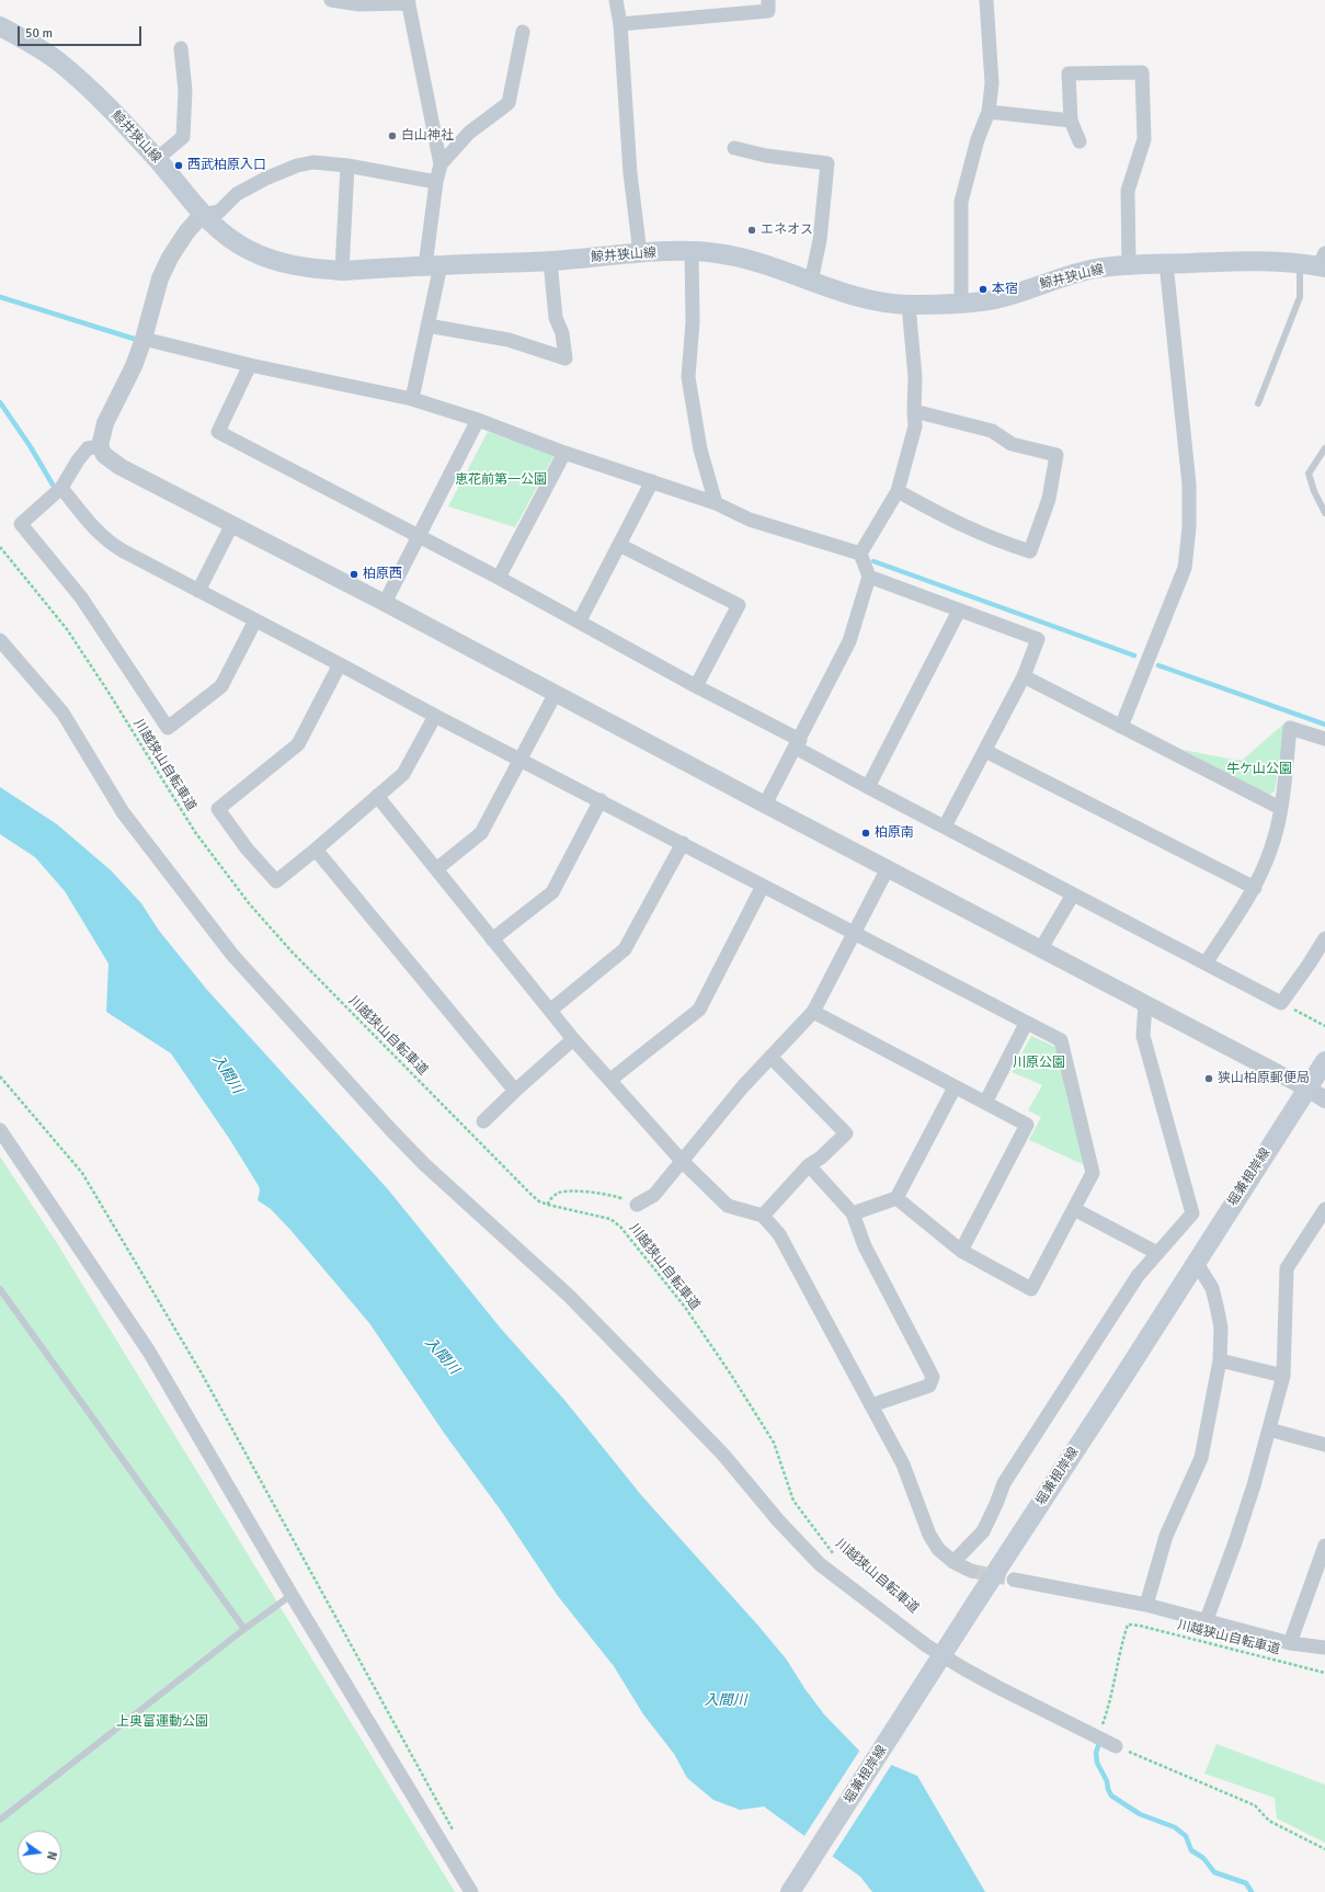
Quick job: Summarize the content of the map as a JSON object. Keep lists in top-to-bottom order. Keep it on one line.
{"streets":{"main road":["鯨井狭山線","堀兼根岸線"],"path":["川越狭山自転車道"]},"water":["入間川"],"parks":["恵花前第一公園","牛ケ山公園","川原公園","上奥富運動公園"],"places":["白山神社","西武柏原入口","エネオス","本宿","柏原西","柏原南","狭山柏原郵便局"],"scale_bar":"50 m","north":"right"}
